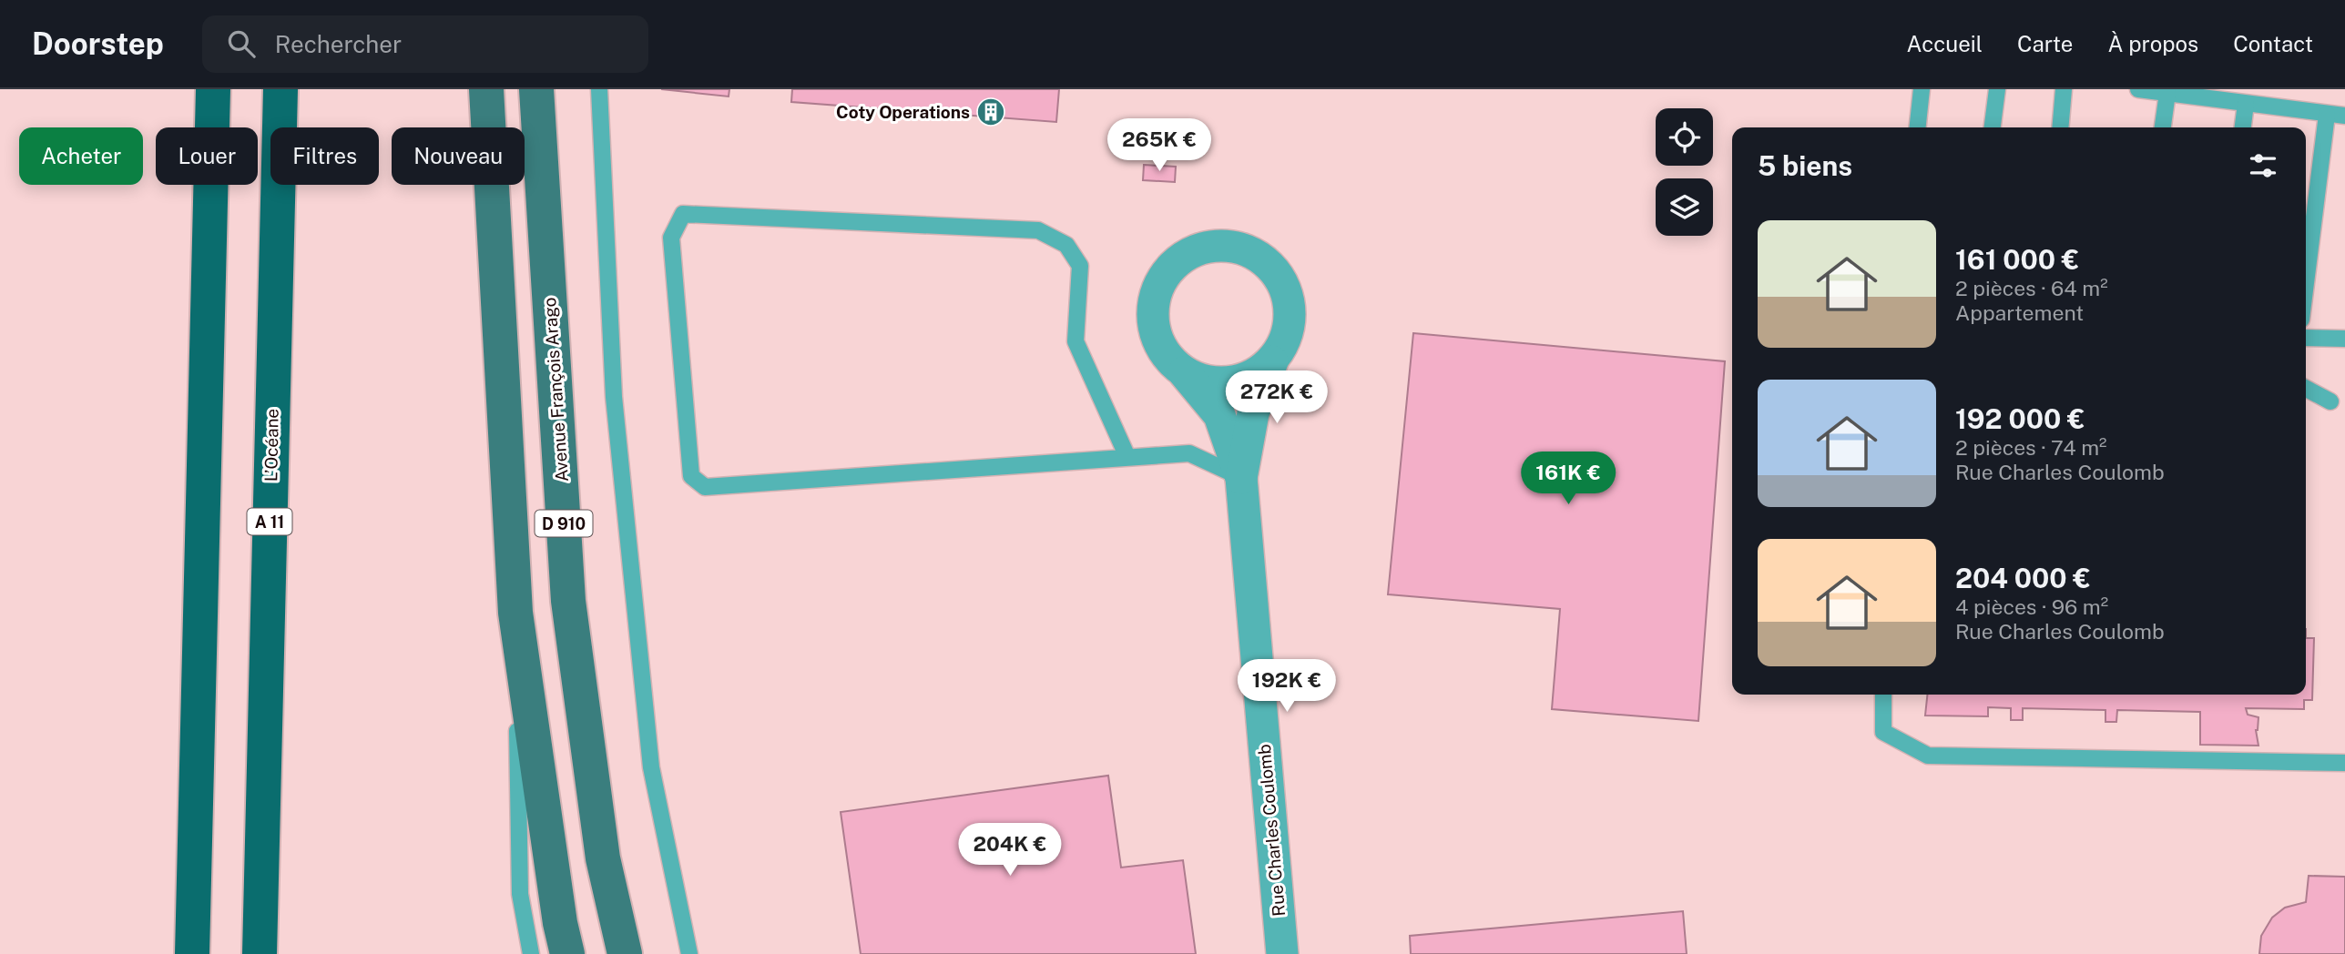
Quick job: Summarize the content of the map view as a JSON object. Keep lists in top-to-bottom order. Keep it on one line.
{"streets":{"highway":["L’Océane","A 11"],"main road":["Avenue François Arago","D 910"],"street":["Rue Charles Coulomb"]},"places":{"building":["Coty Operations"]},"page":{"header":"Doorstep","search":"Rechercher","nav":["Accueil","Carte","À propos","Contact"],"price":["265K €","272K €","161K €","192K €","204K €"],"chip":["Acheter","Louer","Filtres","Nouveau"],"heading":"5 biens","list":[{"name":"161 000 €","note":"2 pièces · 64 m² · Appartement"},{"name":"192 000 €","note":"2 pièces · 74 m² · Rue Charles Coulomb"},{"name":"204 000 €","note":"4 pièces · 96 m² · Rue Charles Coulomb"}]}}
